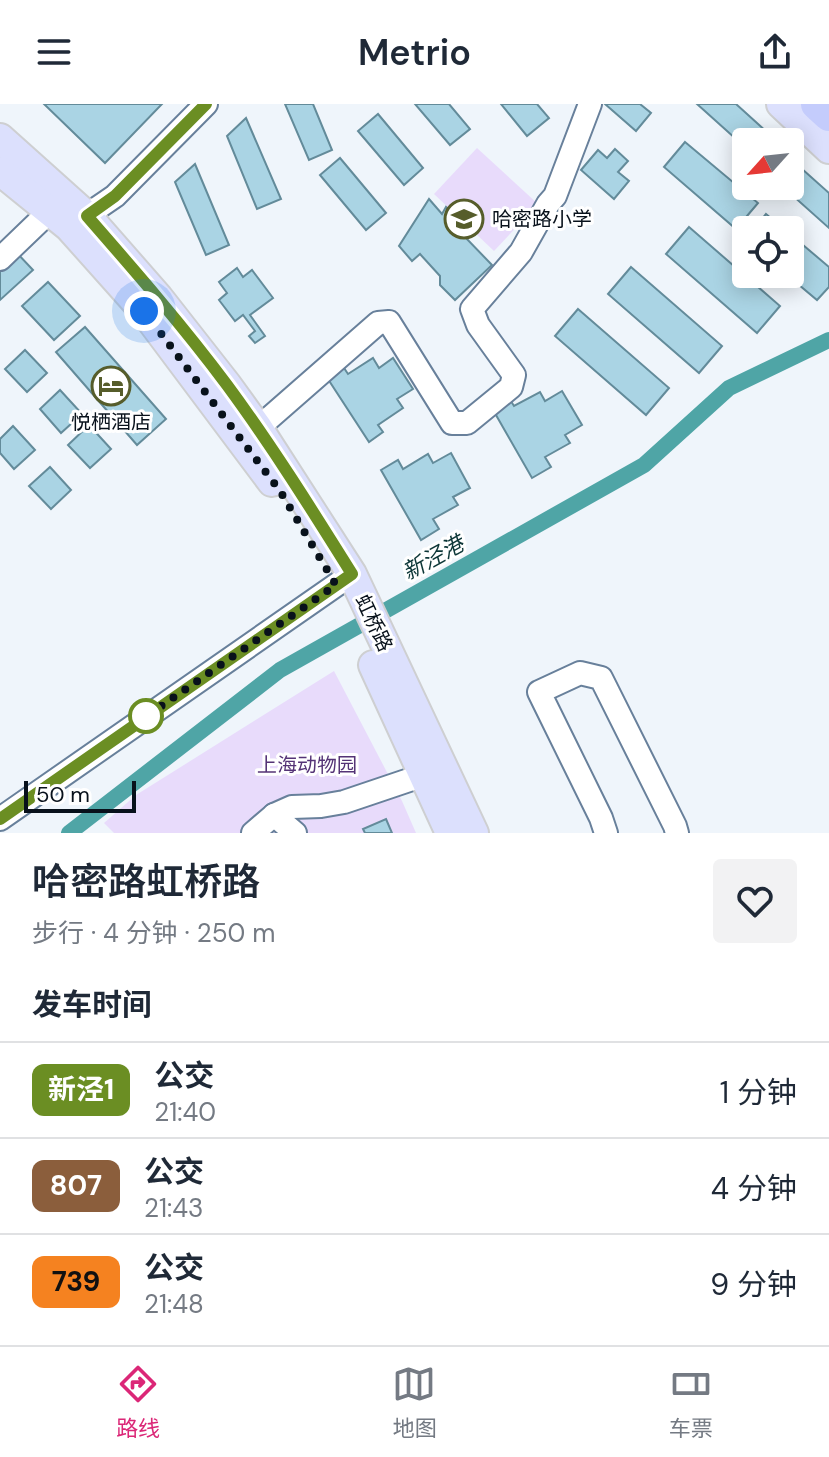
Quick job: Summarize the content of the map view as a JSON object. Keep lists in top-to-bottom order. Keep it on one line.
{"streets":{"main road":["虹桥路"]},"water":["新泾港"],"parks":["上海动物园"],"places":{"school or university":["哈密路小学"],"hotel":["悦栖酒店"]},"lines":["bus line 新泾1"],"scale_bar":"50 m","north":"bottom left","page":{"header":"Metrio","scale":"50 m","heading":[["哈密路虹桥路","步行 · 4 分钟 · 250 m"],"发车时间"],"list":[{"mark":"新泾1","name":"公交","note":"21:40","value":"1 分钟"},{"mark":"807","name":"公交","note":"21:43","value":"4 分钟"},{"mark":"739","name":"公交","note":"21:48","value":"9 分钟"}],"tabs":["路线","地图","车票"]}}
